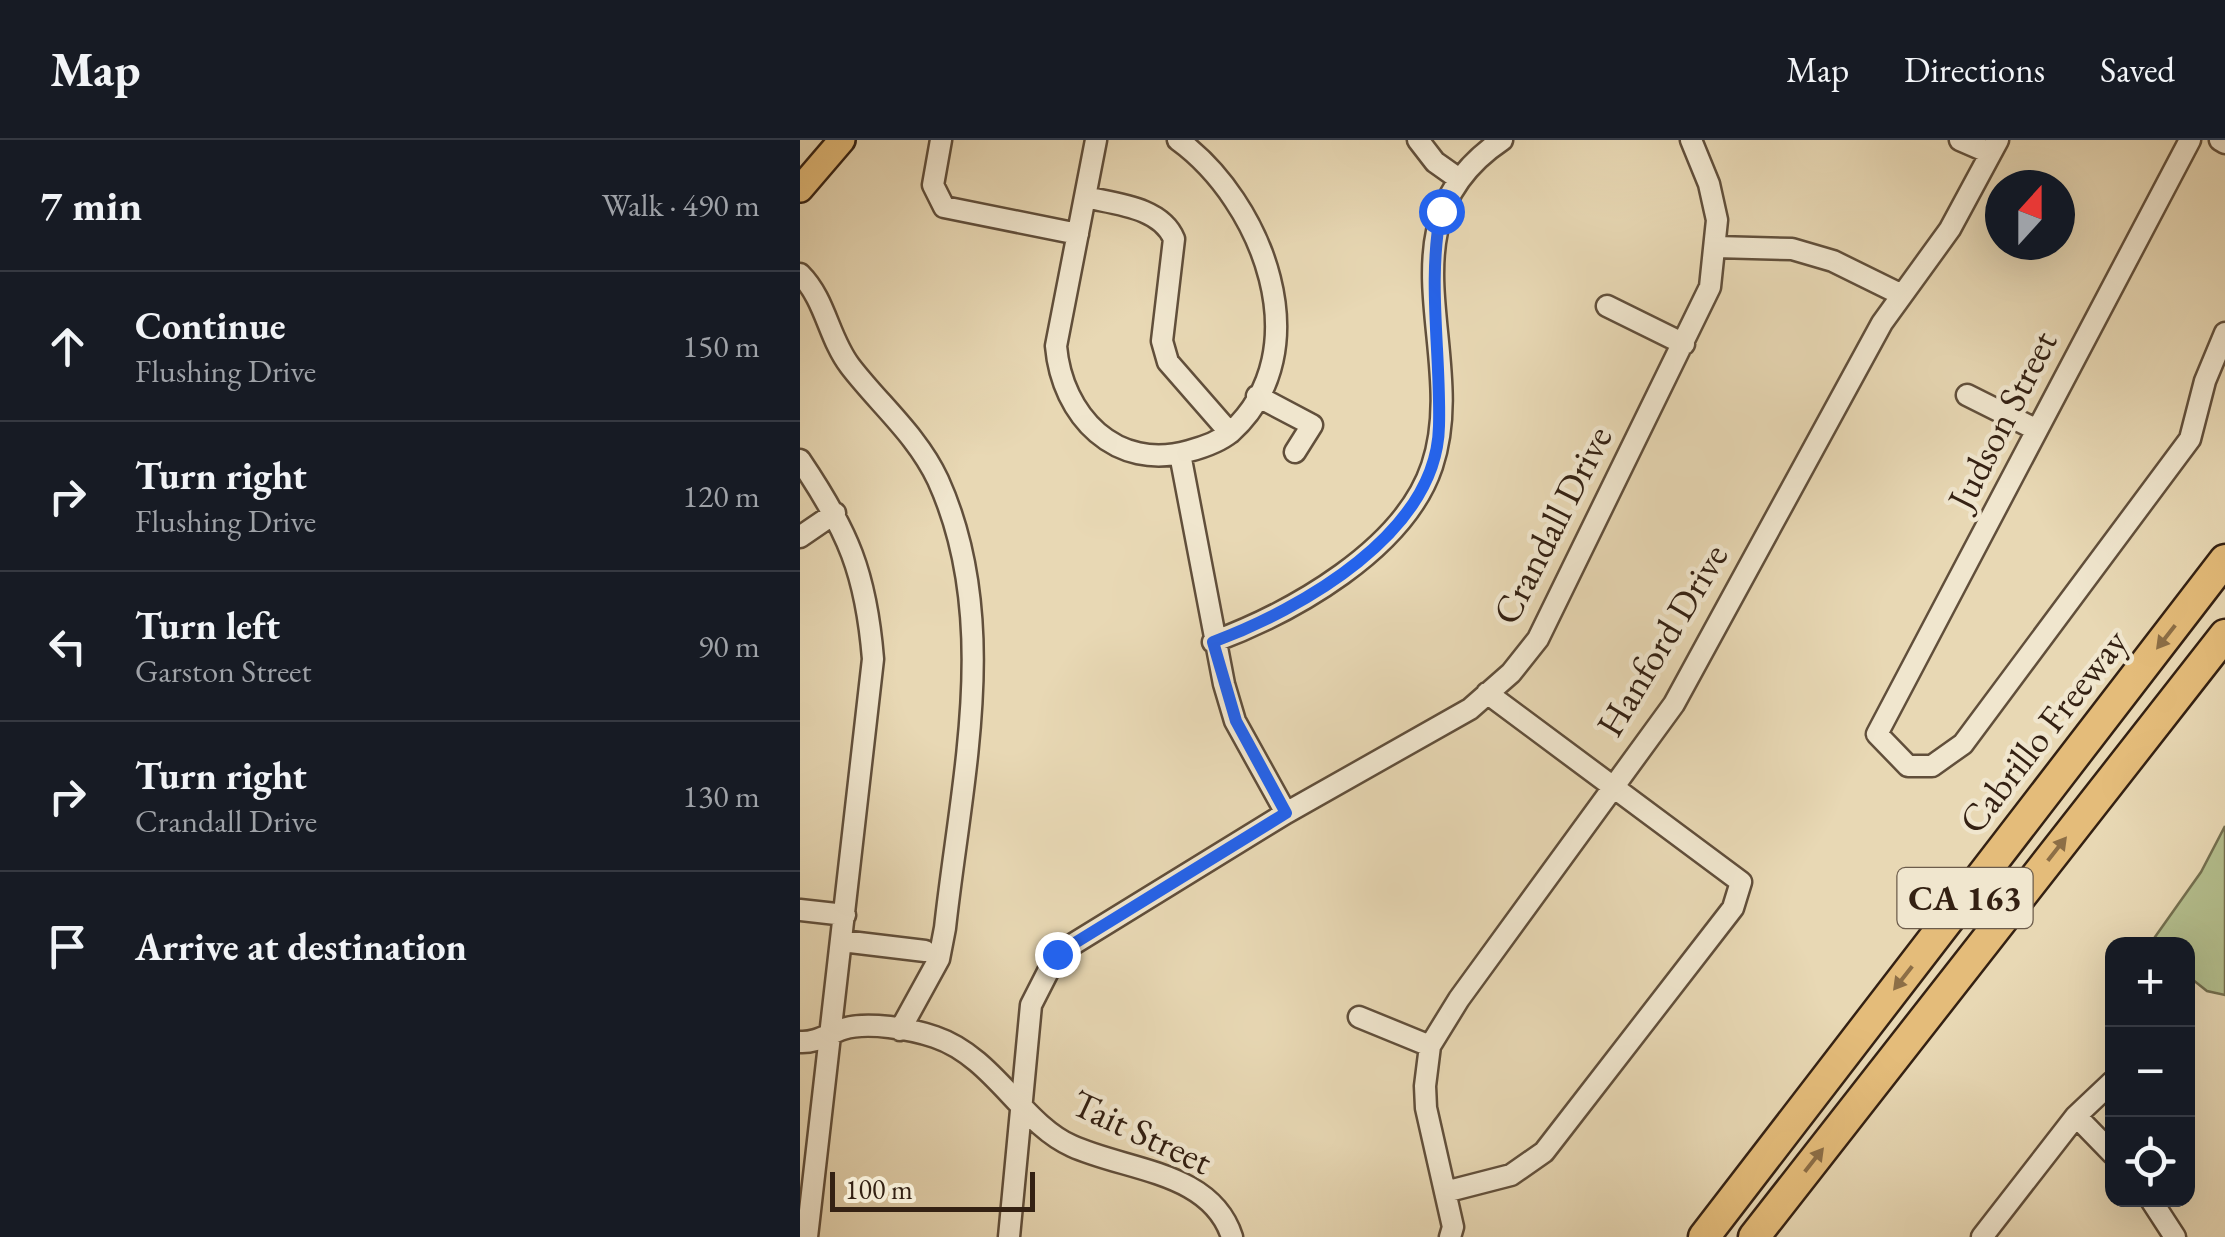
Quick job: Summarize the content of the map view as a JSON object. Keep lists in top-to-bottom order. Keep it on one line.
{"streets":{"highway":["Cabrillo Freeway","CA 163"],"street":["Judson Street","Crandall Drive","Hanford Drive","Tait Street"]},"crossings":[["Crandall Drive","Tait Street"]],"scale_bar":"100 m","north":"top","page":{"header":"Map","nav":["Map","Directions","Saved"],"heading":["7 min","Walk · 490 m"],"list":[["Continue","Flushing Drive","150 m"],["Turn right","Flushing Drive","120 m"],["Turn left","Garston Street","90 m"],["Turn right","Crandall Drive","130 m"],"Arrive at destination"],"map_buttons":["+","−"],"scale":"100 m"}}
